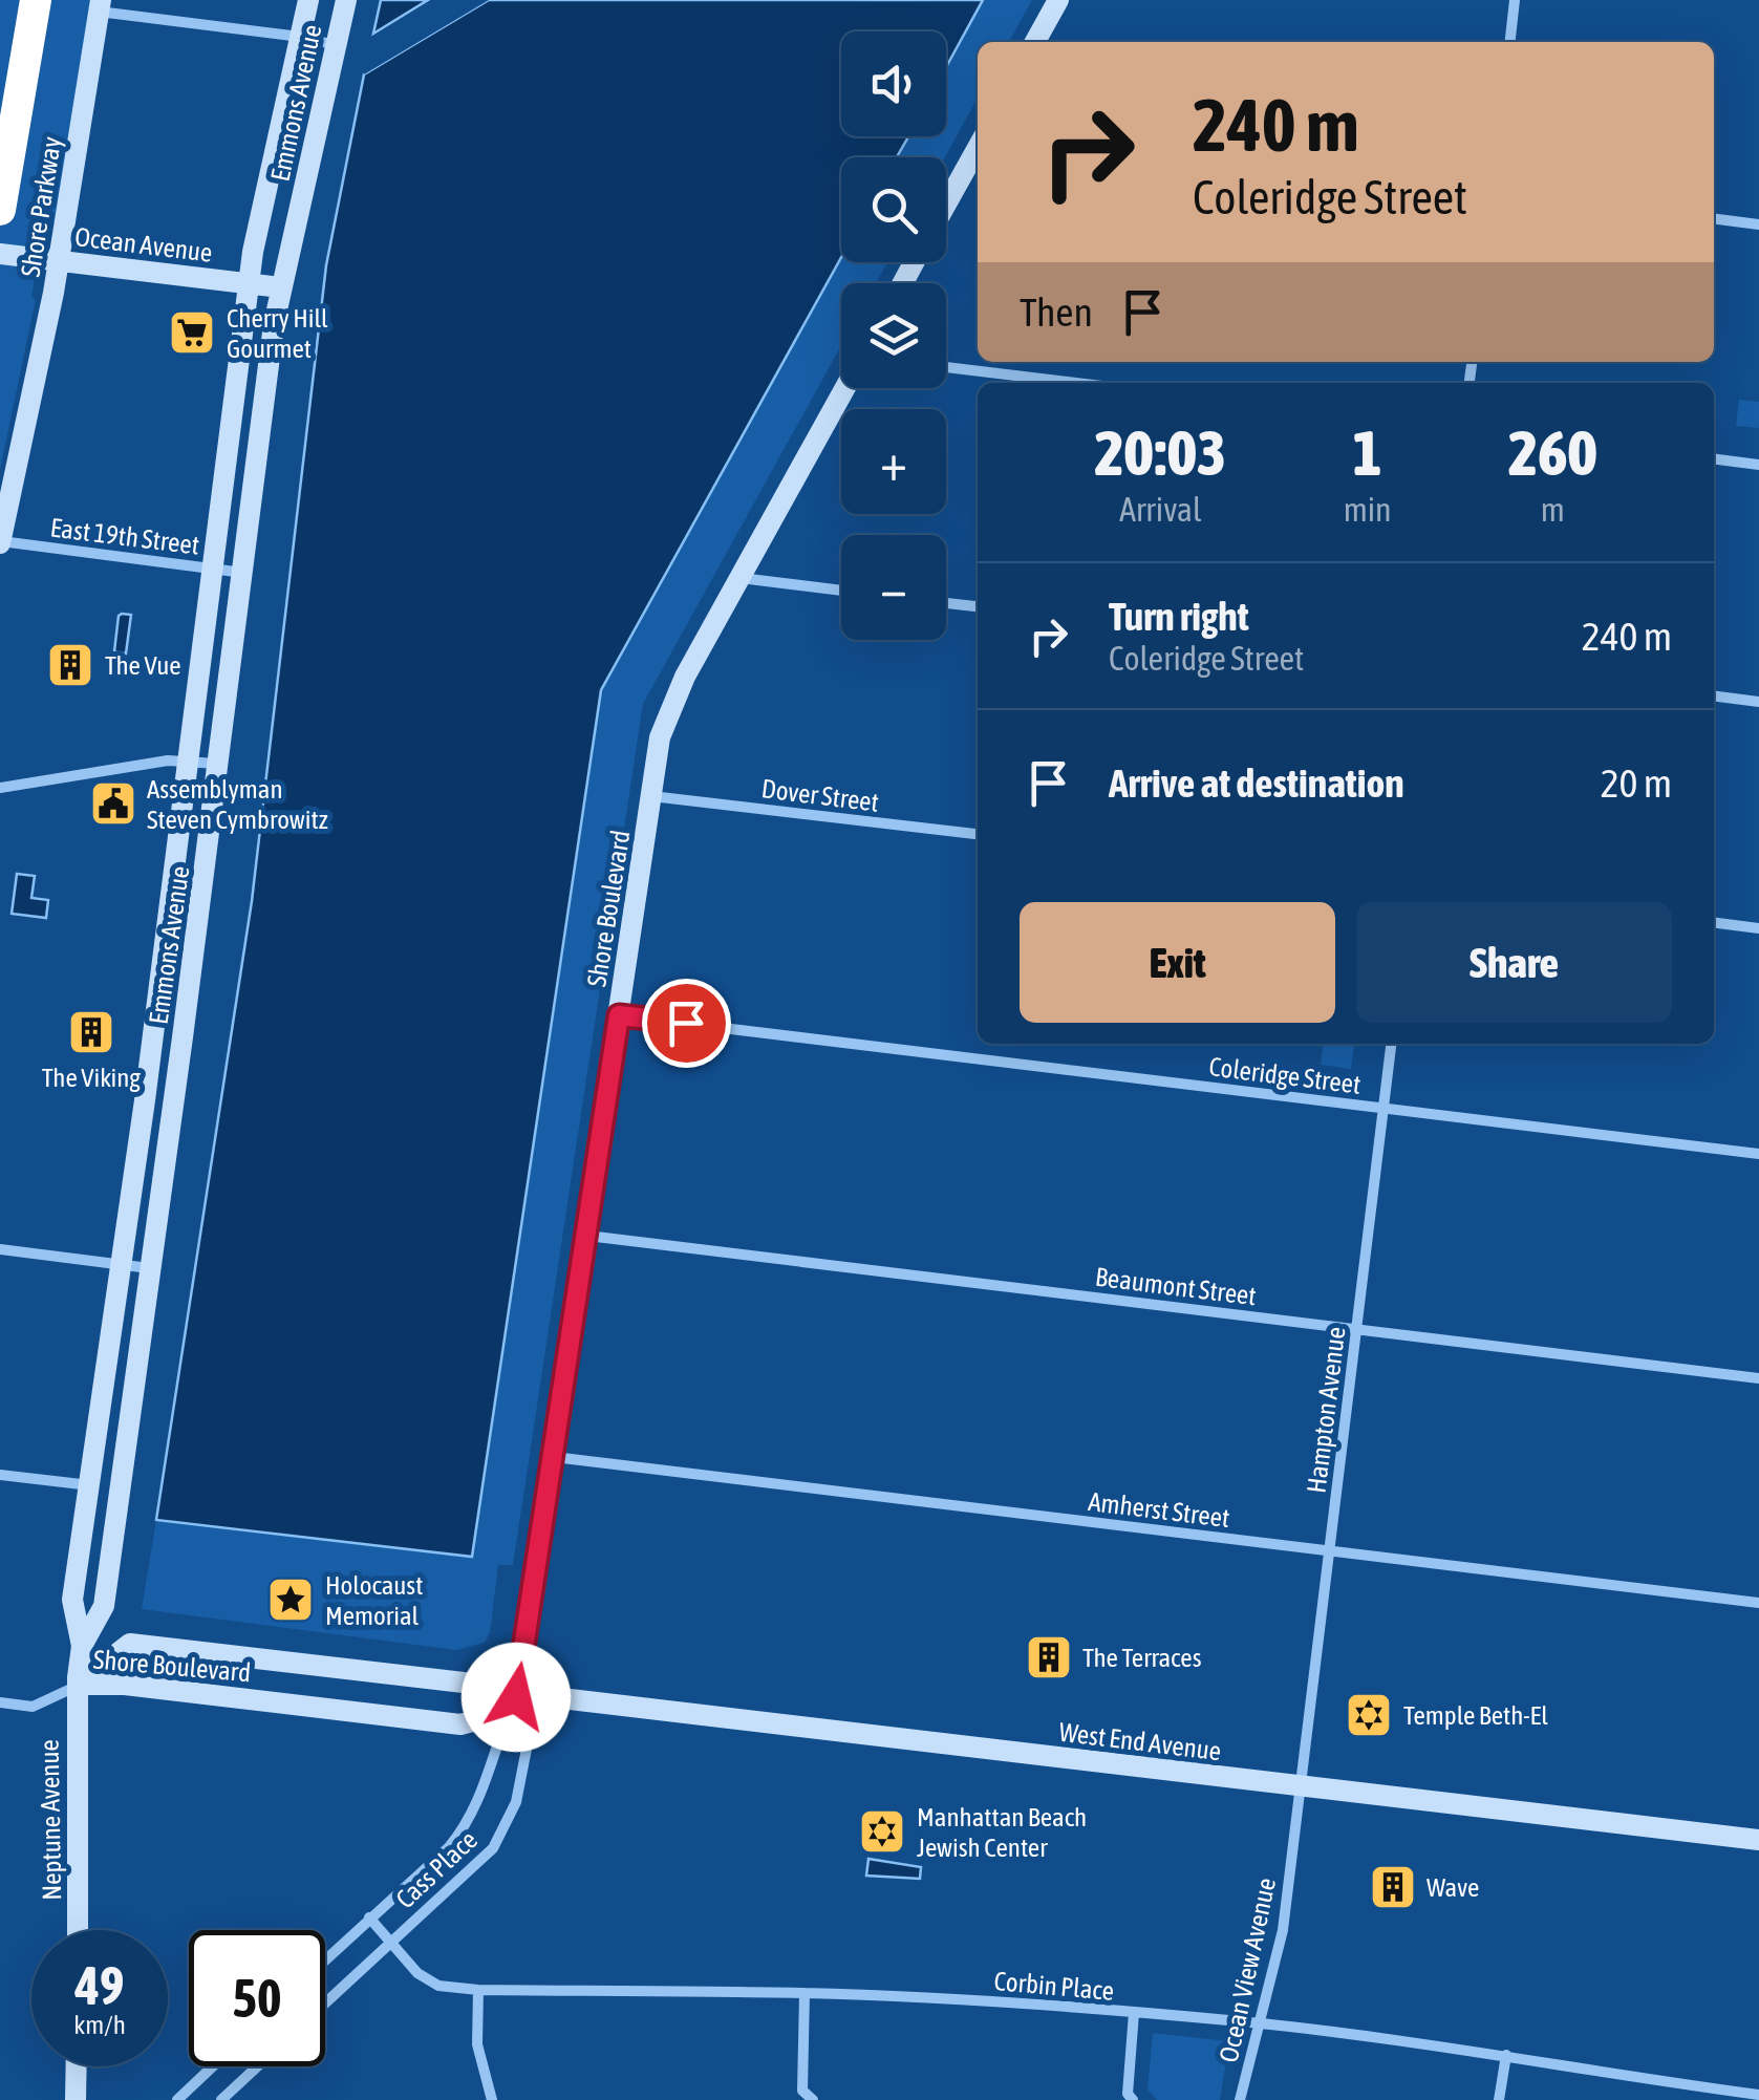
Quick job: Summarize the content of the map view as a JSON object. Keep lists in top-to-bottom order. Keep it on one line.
{"streets":{"main road":["Emmons Avenue","Shore Parkway","Ocean Avenue","Shore Boulevard","West End Avenue","Neptune Avenue"],"street":["East 19th Street","Dover Street","Coleridge Street","Beaumont Street","Hampton Avenue","Amherst Street","Cass Place","Ocean View Avenue","Corbin Place"]},"crossings":[["Emmons Avenue","Ocean Avenue"],["Emmons Avenue","East 19th Street"],["Emmons Avenue","Shore Boulevard"],["Emmons Avenue","Neptune Avenue"],["Shore Parkway","Ocean Avenue"],["Shore Parkway","East 19th Street"],["Dover Street","Shore Boulevard"],["Shore Boulevard","Coleridge Street"],["Shore Boulevard","Beaumont Street"],["Shore Boulevard","Amherst Street"],["Shore Boulevard","West End Avenue"],["Shore Boulevard","Neptune Avenue"],["Shore Boulevard","Cass Place"],["Coleridge Street","Hampton Avenue"],["Beaumont Street","Hampton Avenue"],["Hampton Avenue","Amherst Street"],["Hampton Avenue","West End Avenue"],["Hampton Avenue","Ocean View Avenue"],["West End Avenue","Cass Place"],["West End Avenue","Ocean View Avenue"],["Cass Place","Corbin Place"],["Ocean View Avenue","Corbin Place"]],"places":{"supermarket":["Cherry Hill Gourmet"],"building":["The Vue","The Viking","The Terraces","Wave"],"public building":["Assemblyman Steven Cymbrowitz"],"place":["Holocaust Memorial"],"synagogue":["Temple Beth-El","Manhattan Beach Jewish Center"]},"page":{"map_buttons":["+","−"],"turn":["240 m","Coleridge Street"],"then":"Then","eta":["20:03","Arrival","1","min","260","m"],"list":[{"name":"Turn right","note":"Coleridge Street","value":"240 m"},{"name":"Arrive at destination","value":"20 m"}],"buttons":["Exit","Share"],"speed":"49 km/h","limit":"50"}}
